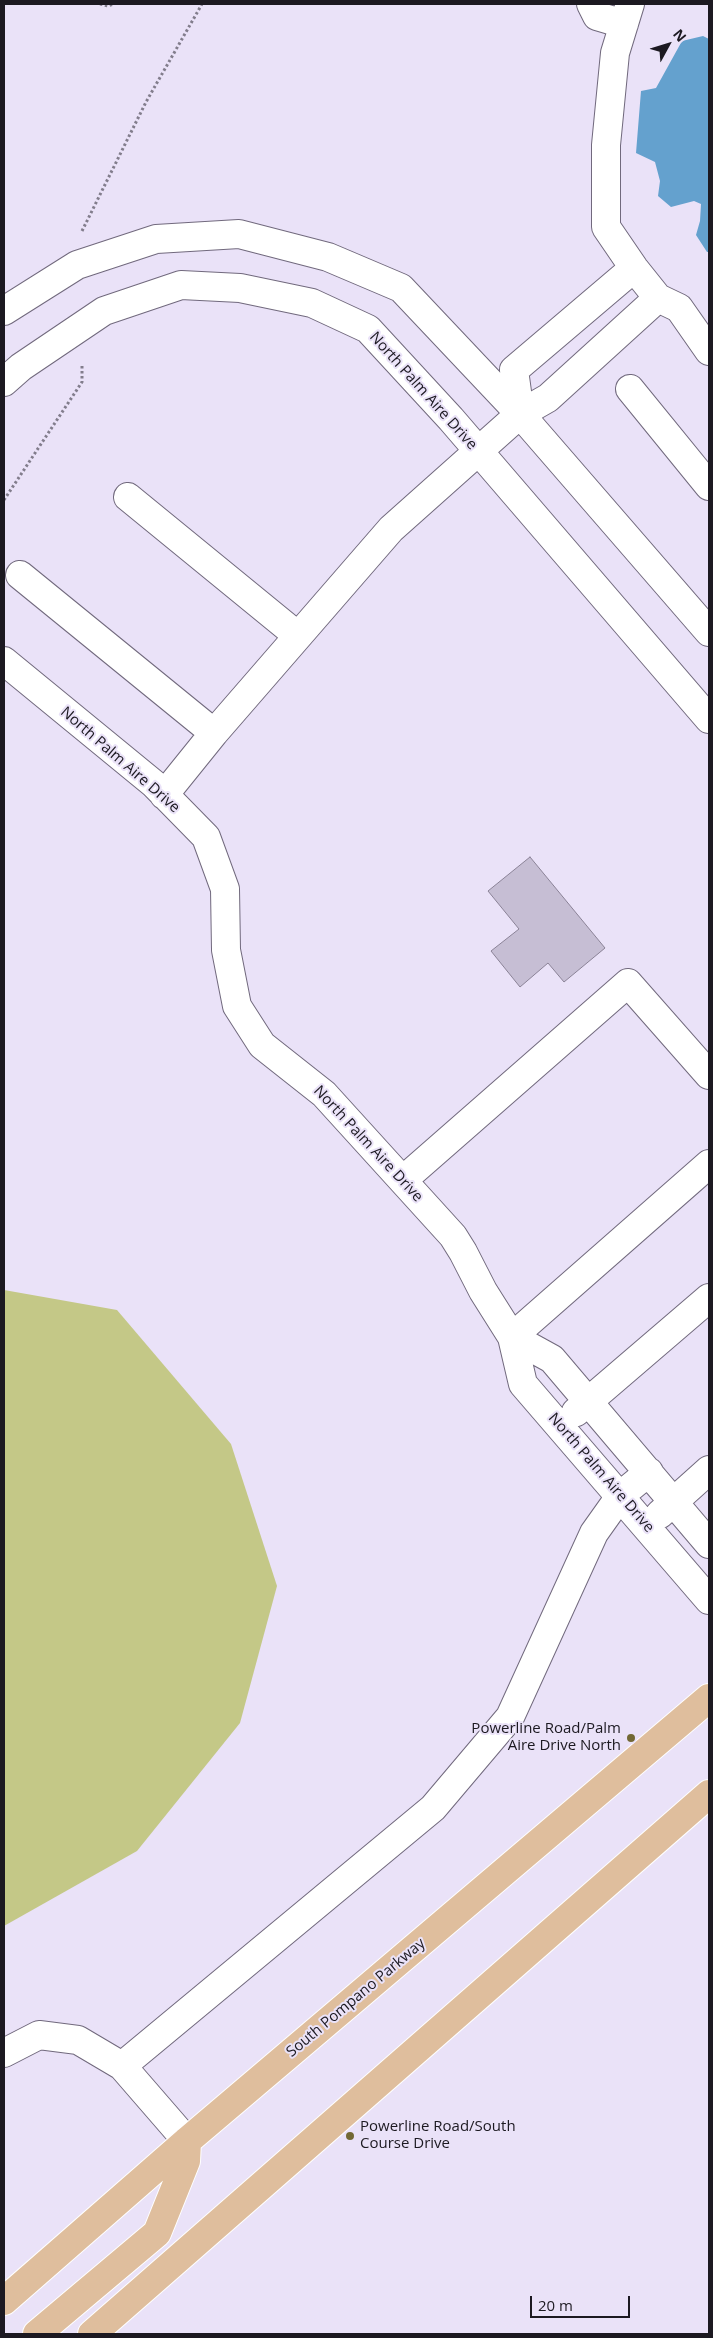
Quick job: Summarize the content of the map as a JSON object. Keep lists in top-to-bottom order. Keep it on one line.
{"streets":{"main road":["South Pompano Parkway"],"street":["North Palm Aire Drive"]},"places":["Powerline Road/Palm Aire Drive North","Powerline Road/South Course Drive"],"scale_bar":"20 m","north":"top right"}
